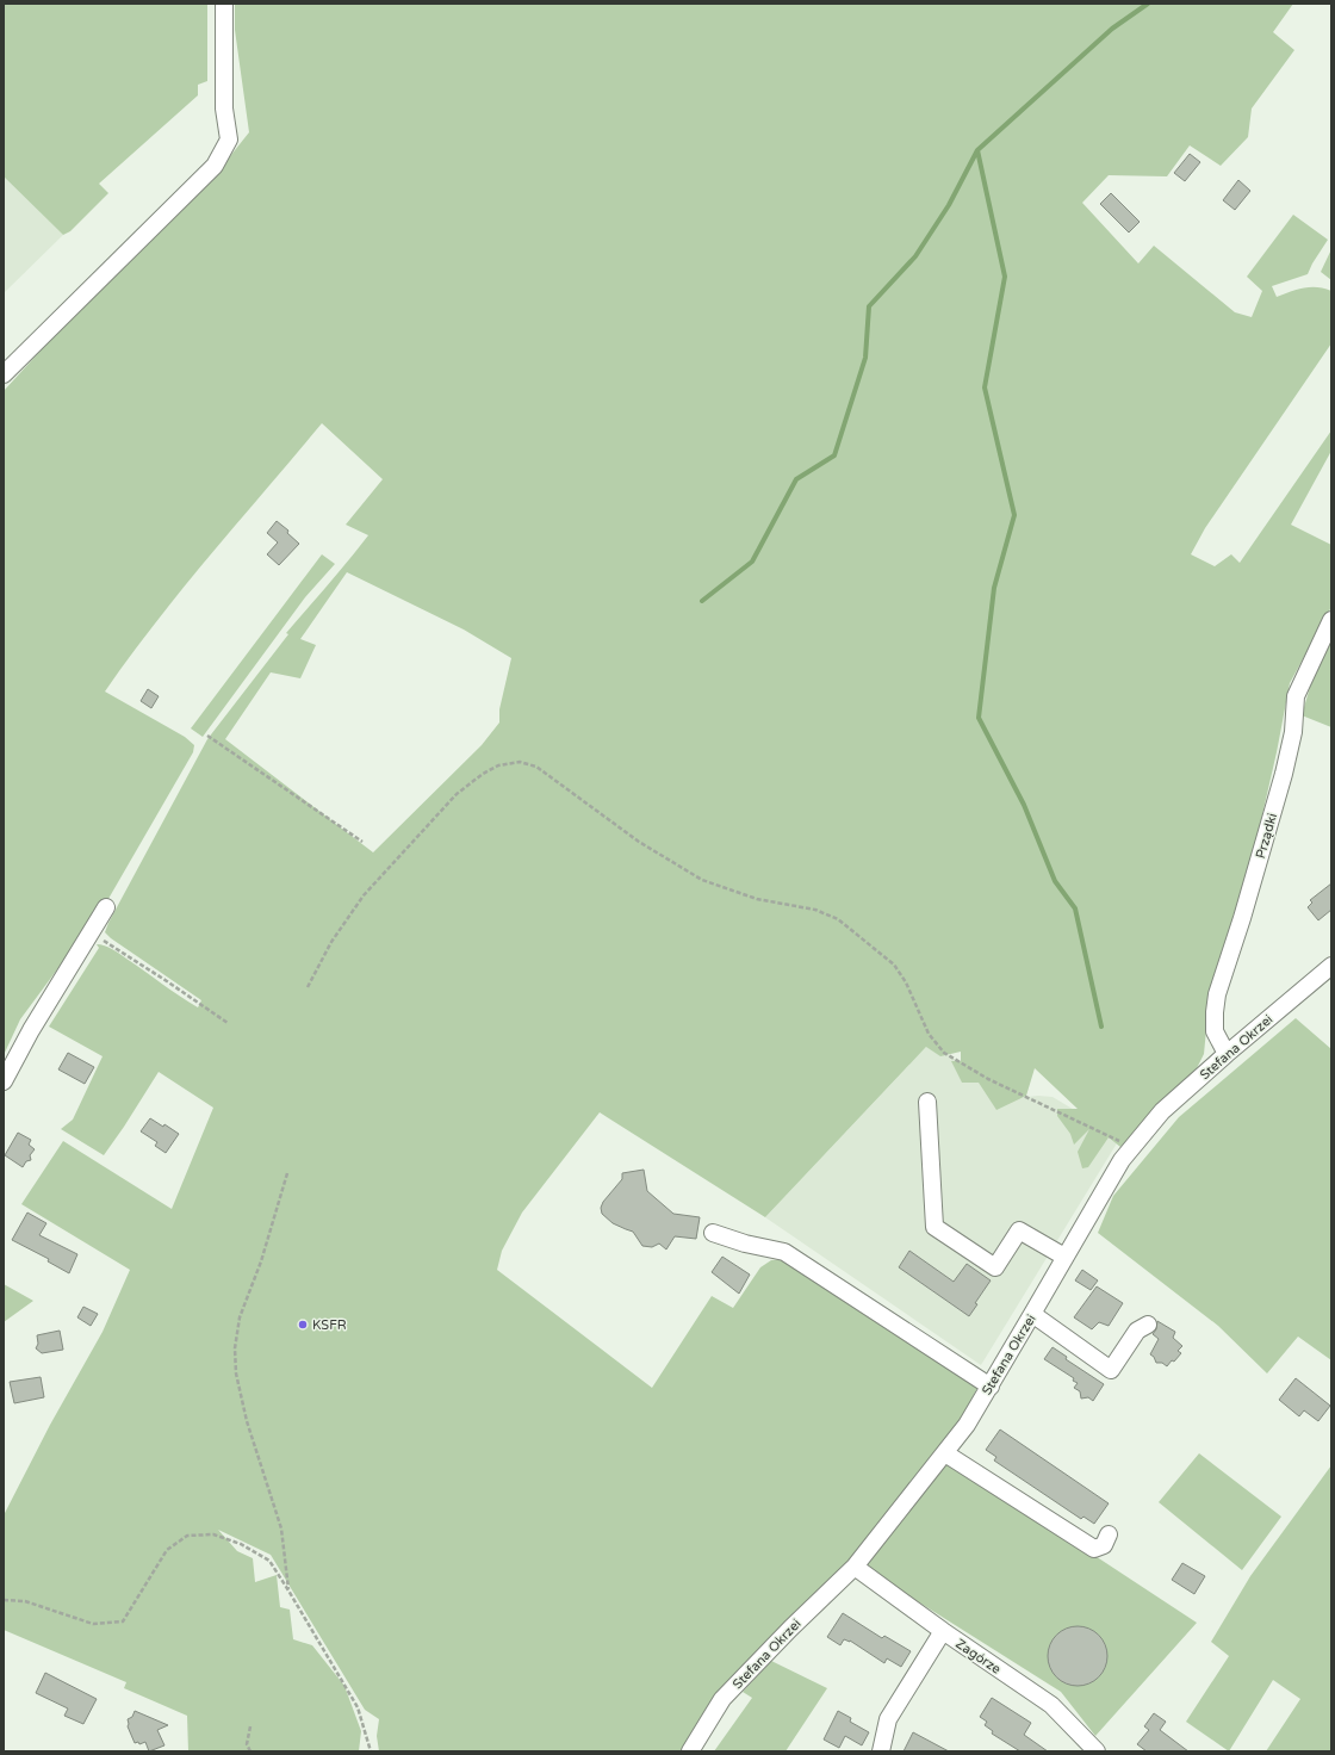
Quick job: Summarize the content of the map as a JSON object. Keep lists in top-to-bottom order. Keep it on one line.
{"streets":{"street":["Prządki","Stefana Okrzei","Zagórze"]},"crossings":[["Prządki","Stefana Okrzei"],["Stefana Okrzei","Zagórze"]],"places":["KSFR"]}
